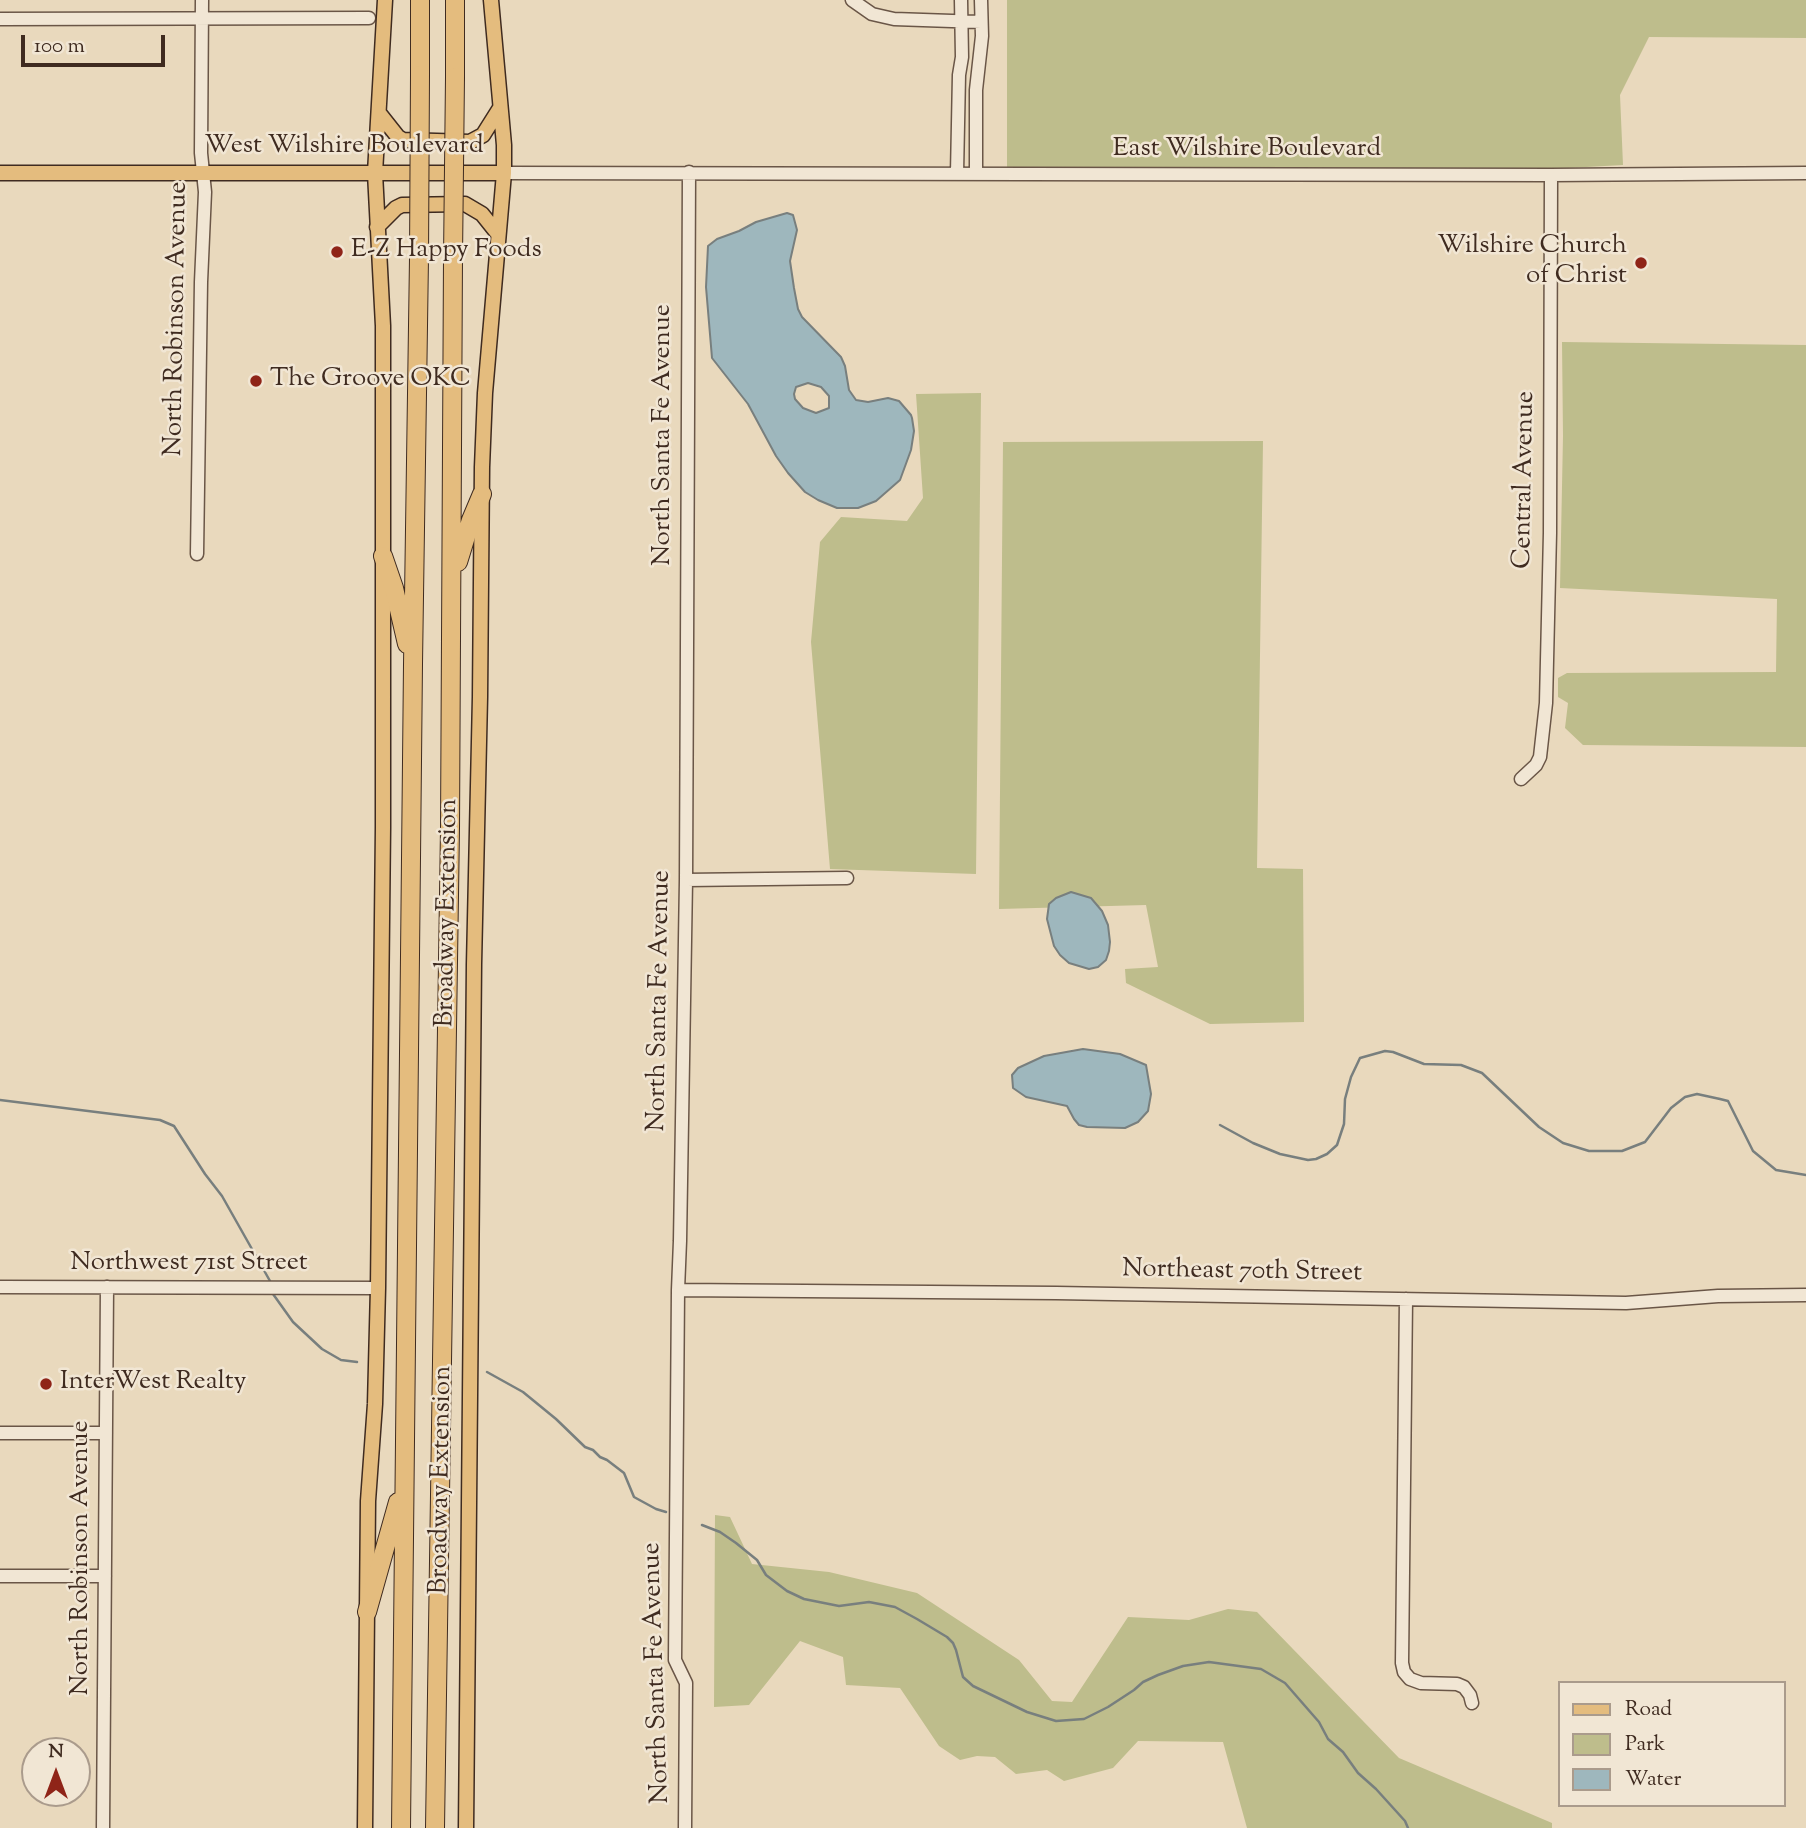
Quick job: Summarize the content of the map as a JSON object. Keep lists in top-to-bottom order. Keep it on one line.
{"streets":{"highway":["Broadway Extension"],"main road":["West Wilshire Boulevard"],"street":["East Wilshire Boulevard","North Robinson Avenue","North Santa Fe Avenue","Central Avenue","Northwest 71st Street","Northeast 70th Street"]},"crossings":[["West Wilshire Boulevard","East Wilshire Boulevard"],["West Wilshire Boulevard","North Robinson Avenue"],["West Wilshire Boulevard","North Santa Fe Avenue"],["West Wilshire Boulevard","Broadway Extension"],["East Wilshire Boulevard","North Santa Fe Avenue"],["East Wilshire Boulevard","Central Avenue"],["North Robinson Avenue","Northwest 71st Street"],["North Santa Fe Avenue","Northeast 70th Street"]],"places":["E-Z Happy Foods","Wilshire Church of Christ","The Groove OKC","InterWest Realty"],"legend":["Road","Park","Water"],"scale_bar":"100 m","north":"top"}
